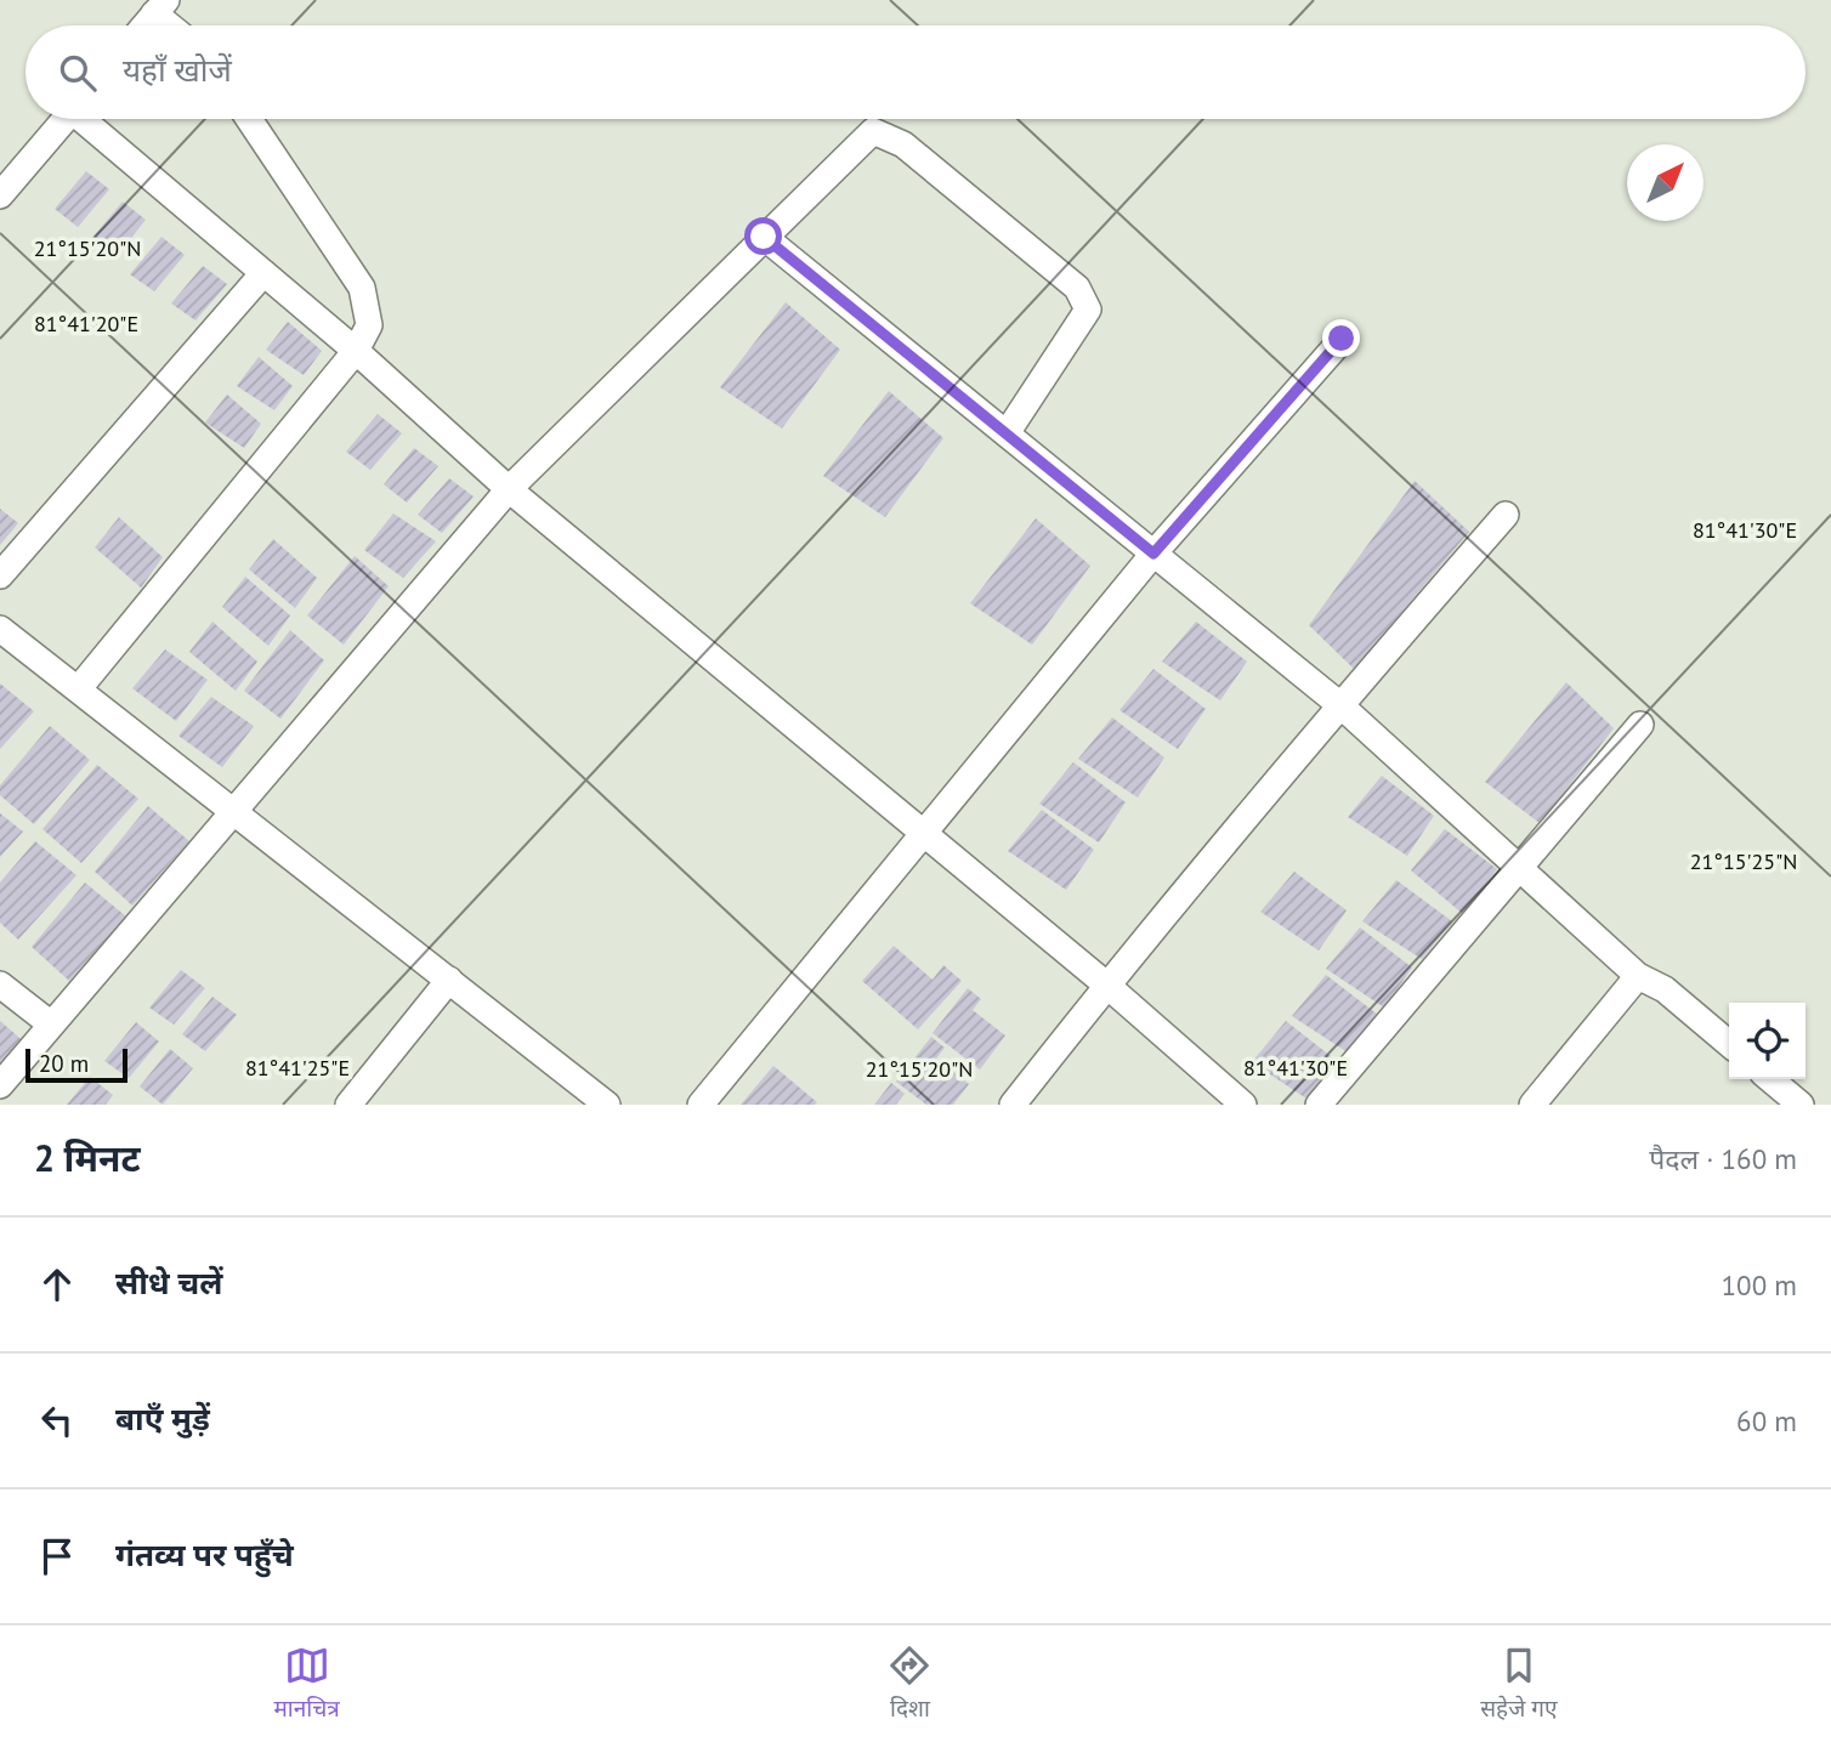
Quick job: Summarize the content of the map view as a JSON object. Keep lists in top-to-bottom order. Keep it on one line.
{"scale_bar":"20 m","north":"top right","page":{"search":"यहाँ खोजें","scale":"20 m","heading":["2 मिनट","पैदल · 160 m"],"list":[["सीधे चलें","100 m"],["बाएँ मुड़ें","60 m"],"गंतव्य पर पहुँचे"],"nav":["मानचित्र","दिशा","सहेजे गए"]},"coordinates":["21°15'20\"N","81°41'20\"E","81°41'30\"E","21°15'25\"N","81°41'25\"E"]}
